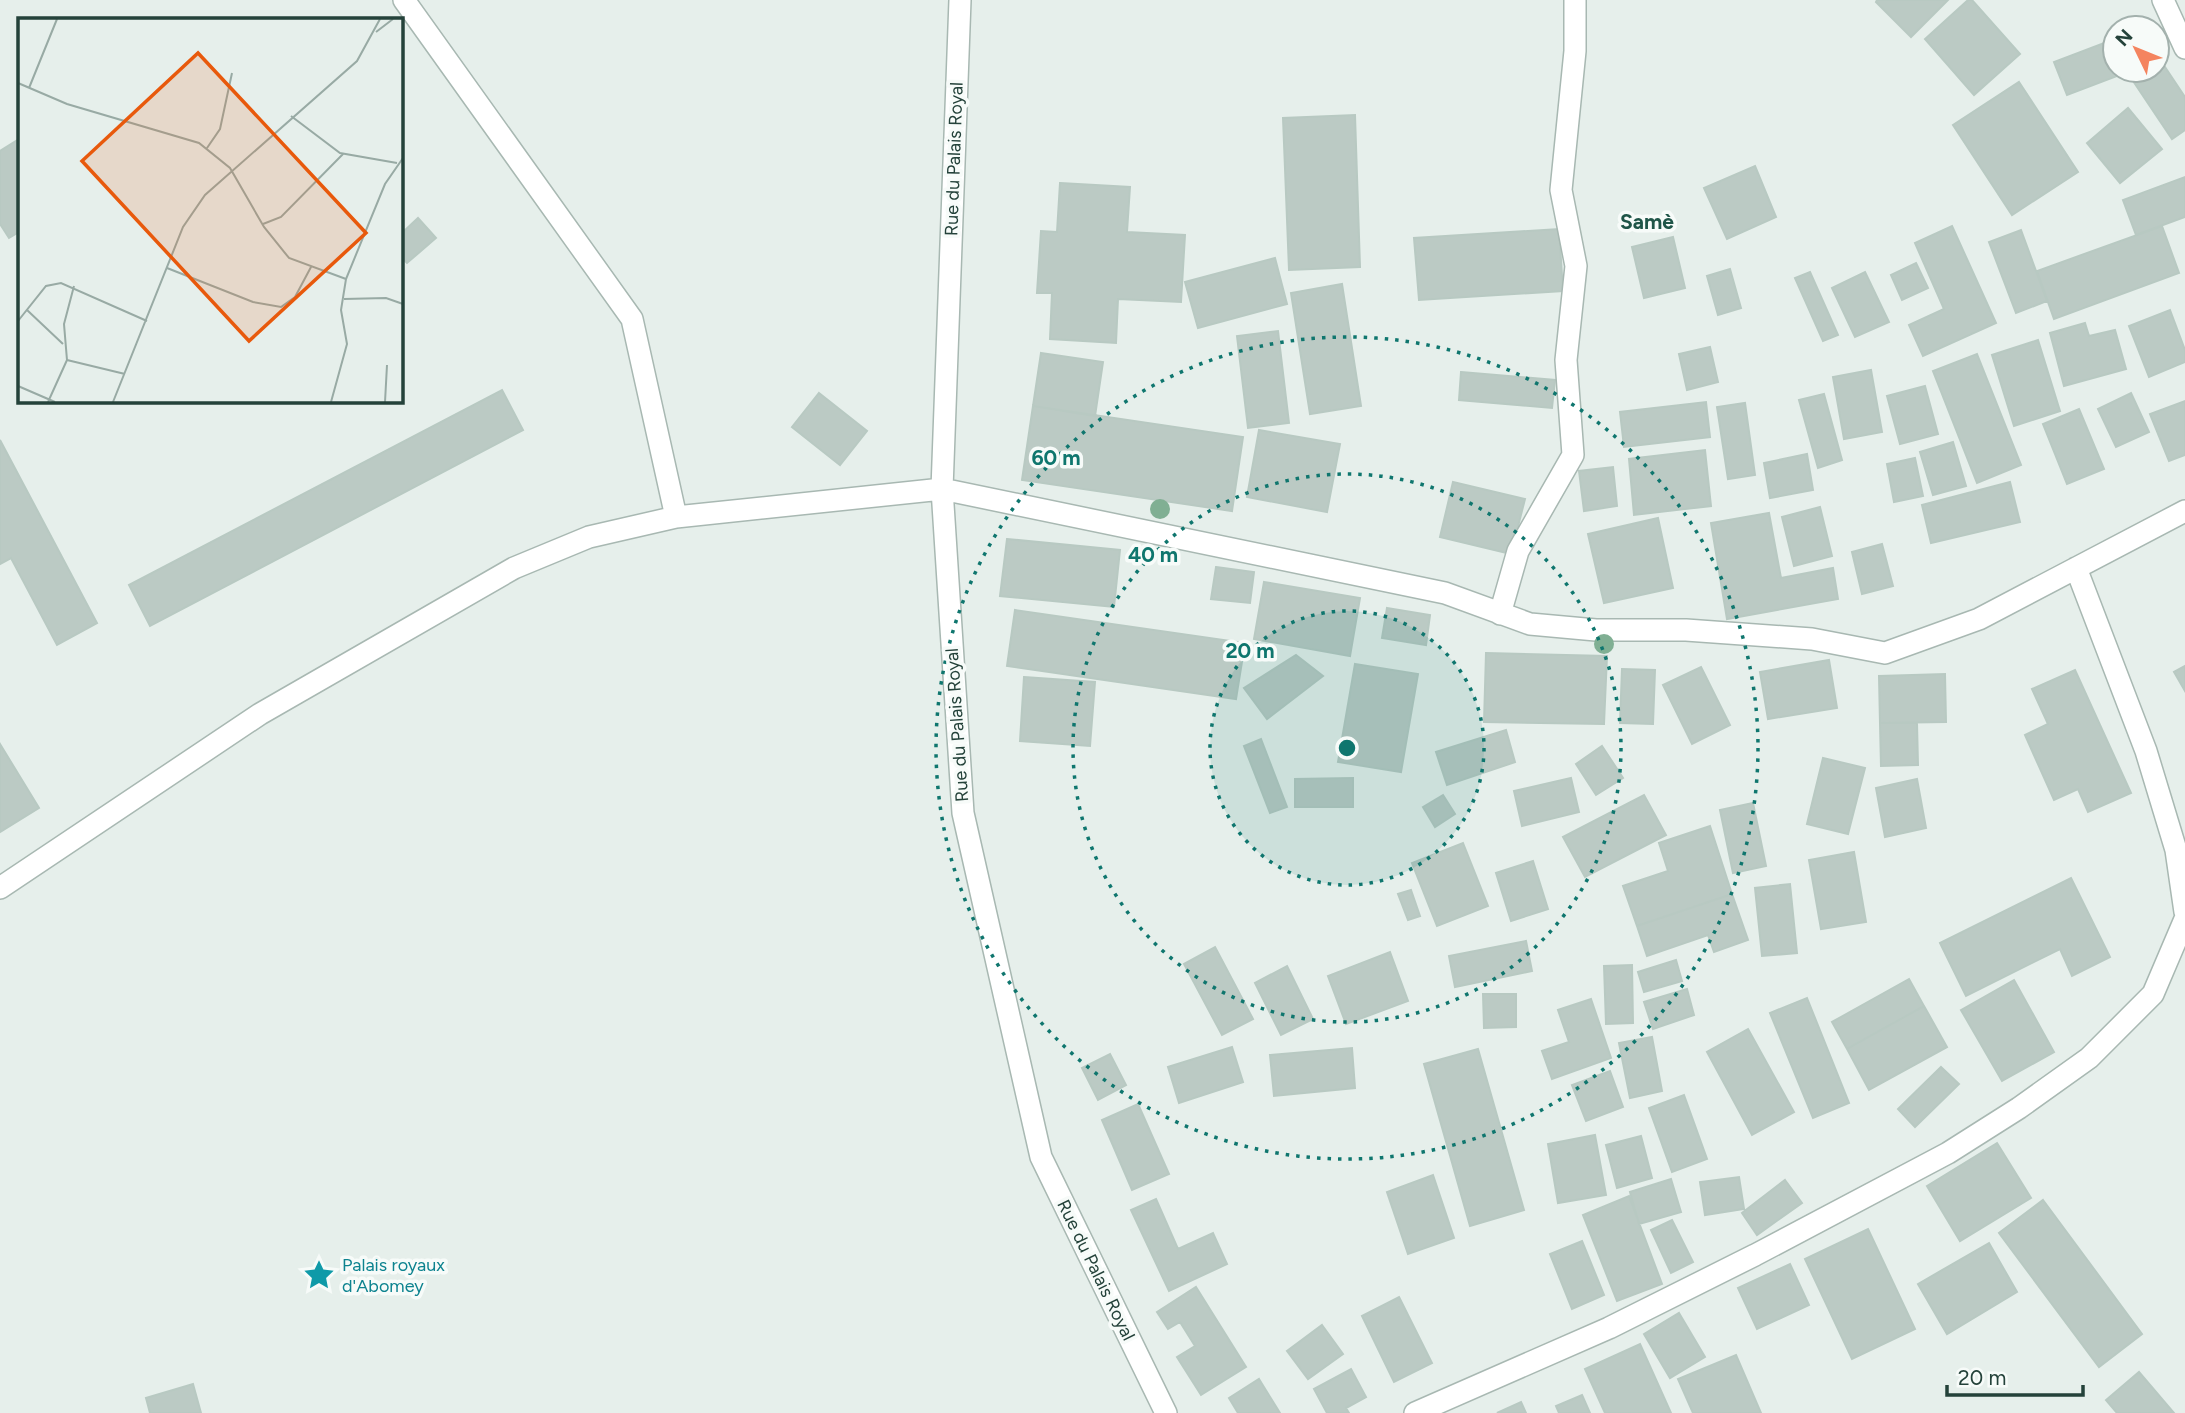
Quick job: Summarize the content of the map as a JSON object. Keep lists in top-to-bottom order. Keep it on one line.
{"streets":{"street":["Rue du Palais Royal"]},"districts":["Samè"],"places":{"place":["Palais royaux d'Abomey"]},"scale_bar":"20 m","north":"top left","rings":["60 m","40 m","20 m"]}
